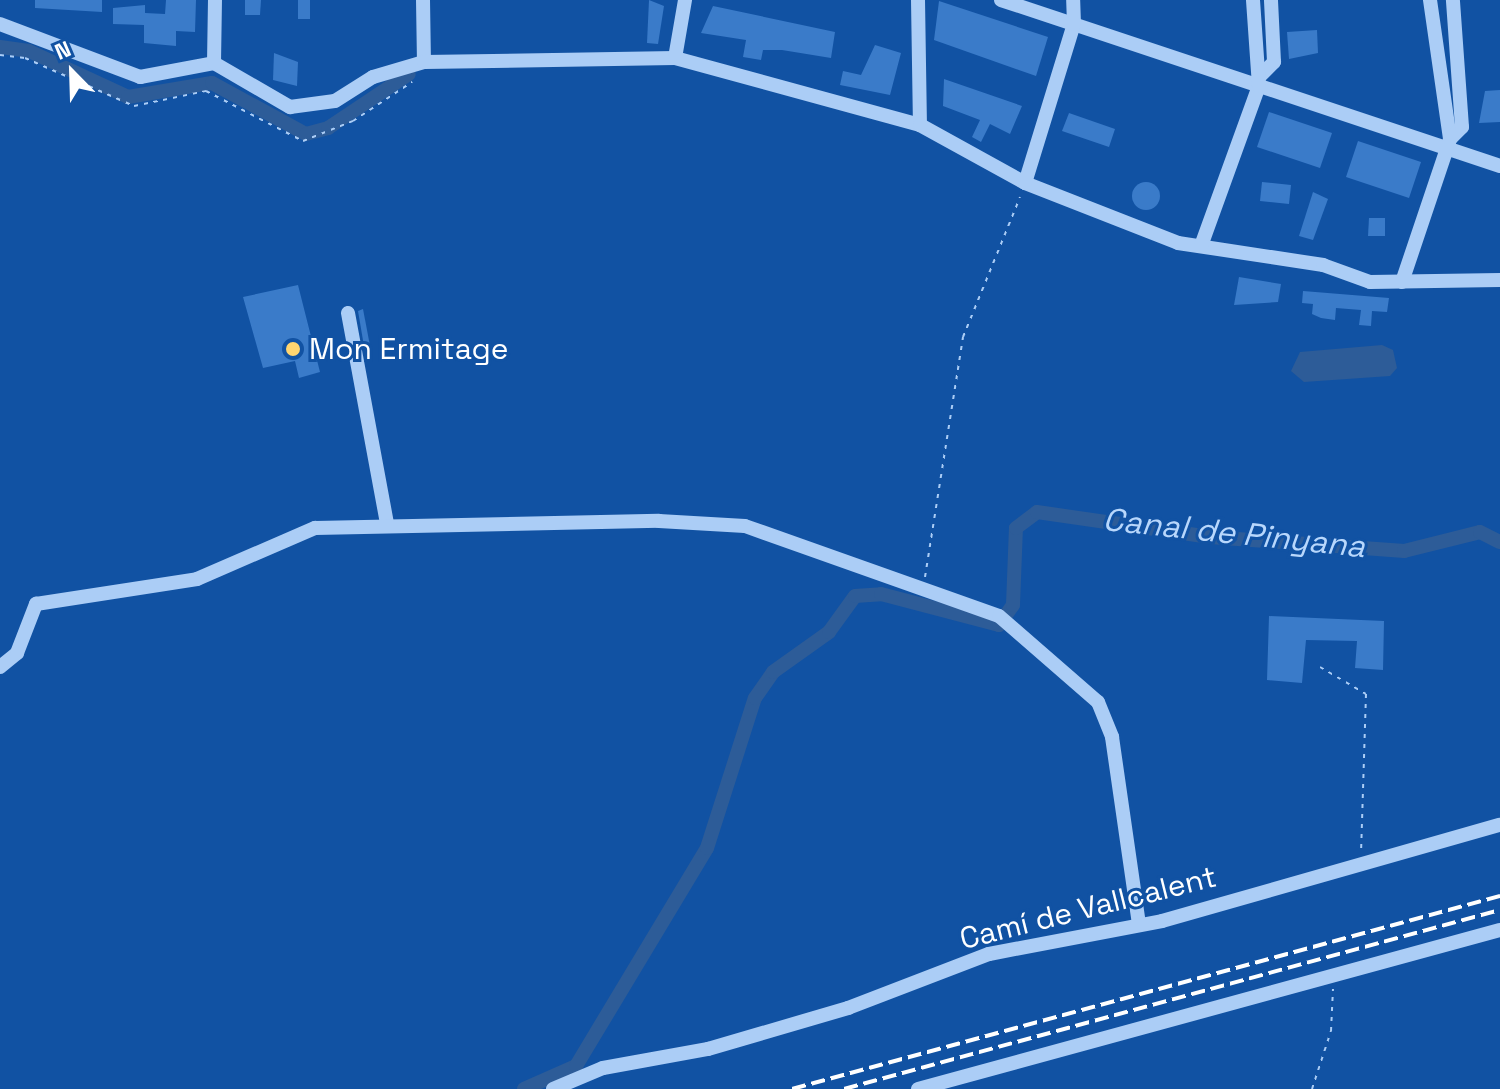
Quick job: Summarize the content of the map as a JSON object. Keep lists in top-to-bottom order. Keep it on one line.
{"streets":{"street":["Camí de Vallcalent"]},"water":["Canal de Pinyana"],"places":["Mon Ermitage"],"north":"top left"}
